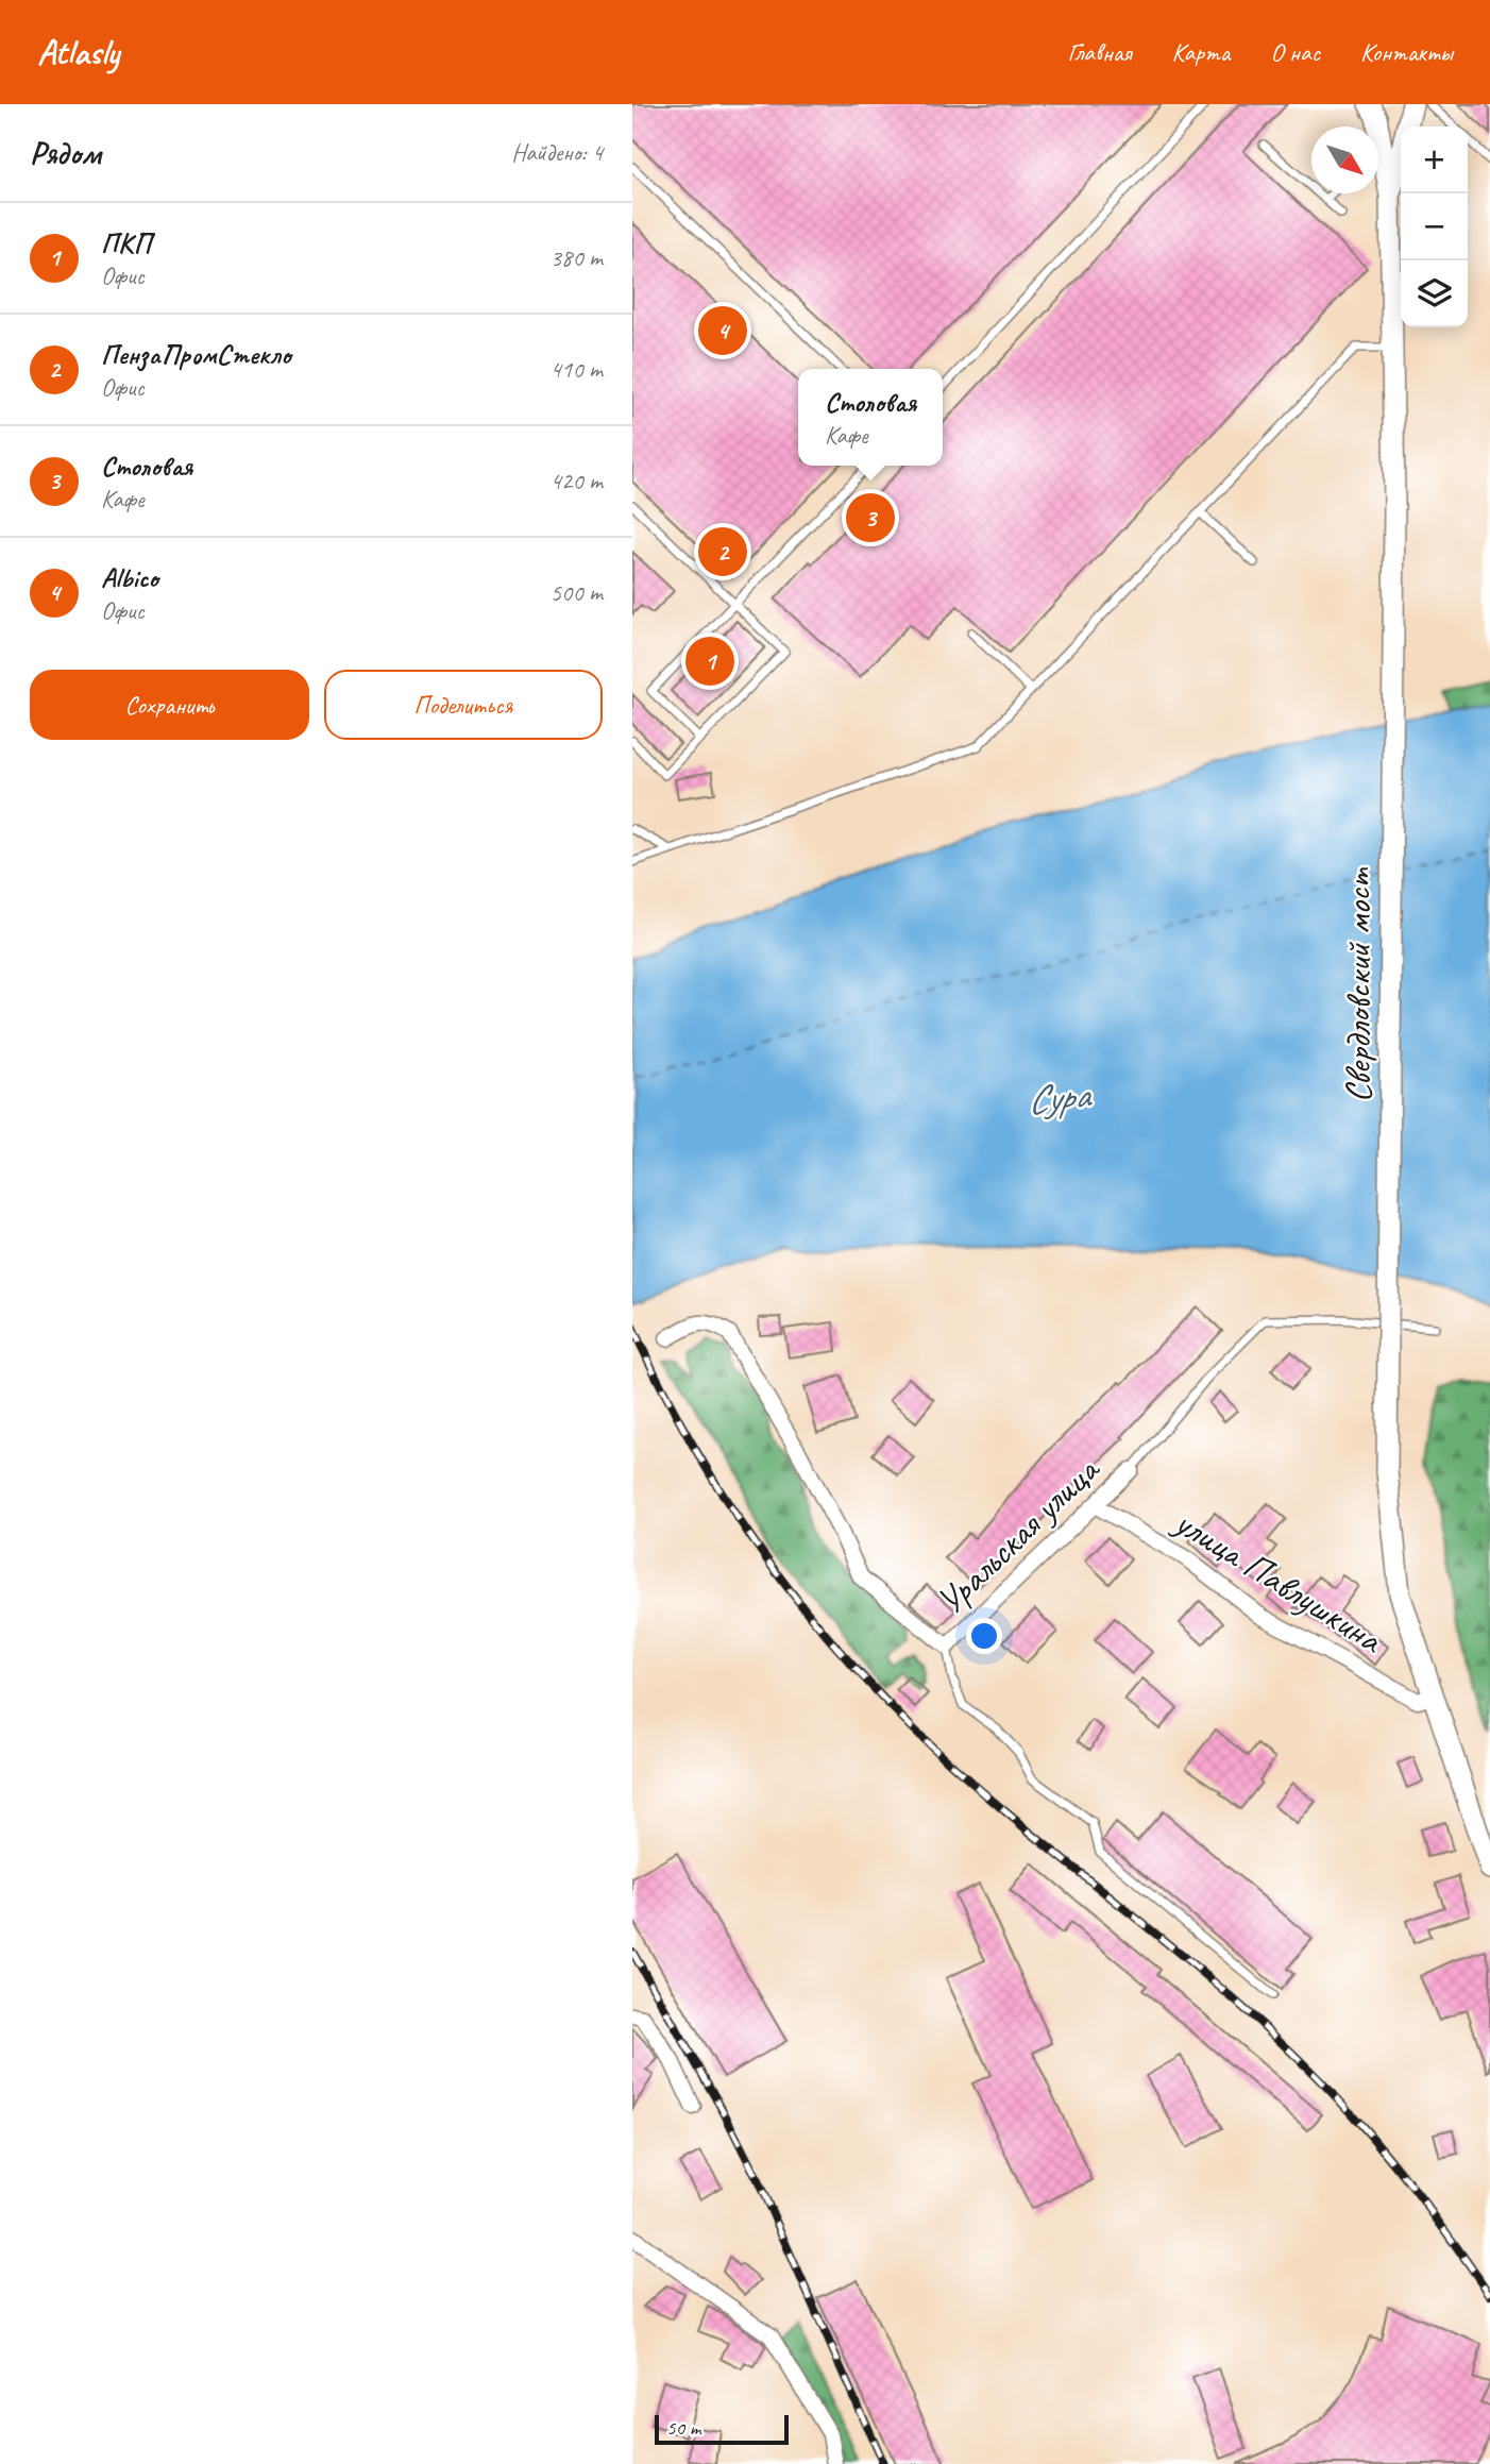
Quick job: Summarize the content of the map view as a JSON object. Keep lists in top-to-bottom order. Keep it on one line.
{"streets":{"main road":["Свердловский мост"],"street":["Уральская улица","улица Павлушкина"]},"crossings":[["Свердловский мост","улица Павлушкина"],["Уральская улица","улица Павлушкина"]],"water":["Сура"],"scale_bar":"50 m","north":"bottom right","page":{"header":"Atlasly","nav":["Главная","Карта","О нас","Контакты"],"heading":["Рядом","Найдено: 4"],"map_buttons":["+","−"],"list":[{"mark":"1","name":"ПКП","note":"Офис","value":"380 m"},{"mark":"2","name":"ПензаПромСтекло","note":"Офис","value":"410 m"},{"mark":"3","name":"Столовая","note":"Кафе","value":"420 m"},{"mark":"4","name":"Albico","note":"Офис","value":"500 m"}],"pins":["4","3","2","1"],"popup":["Столовая","Кафе"],"buttons":["Сохранить","Поделиться"],"scale":"50 m"}}
